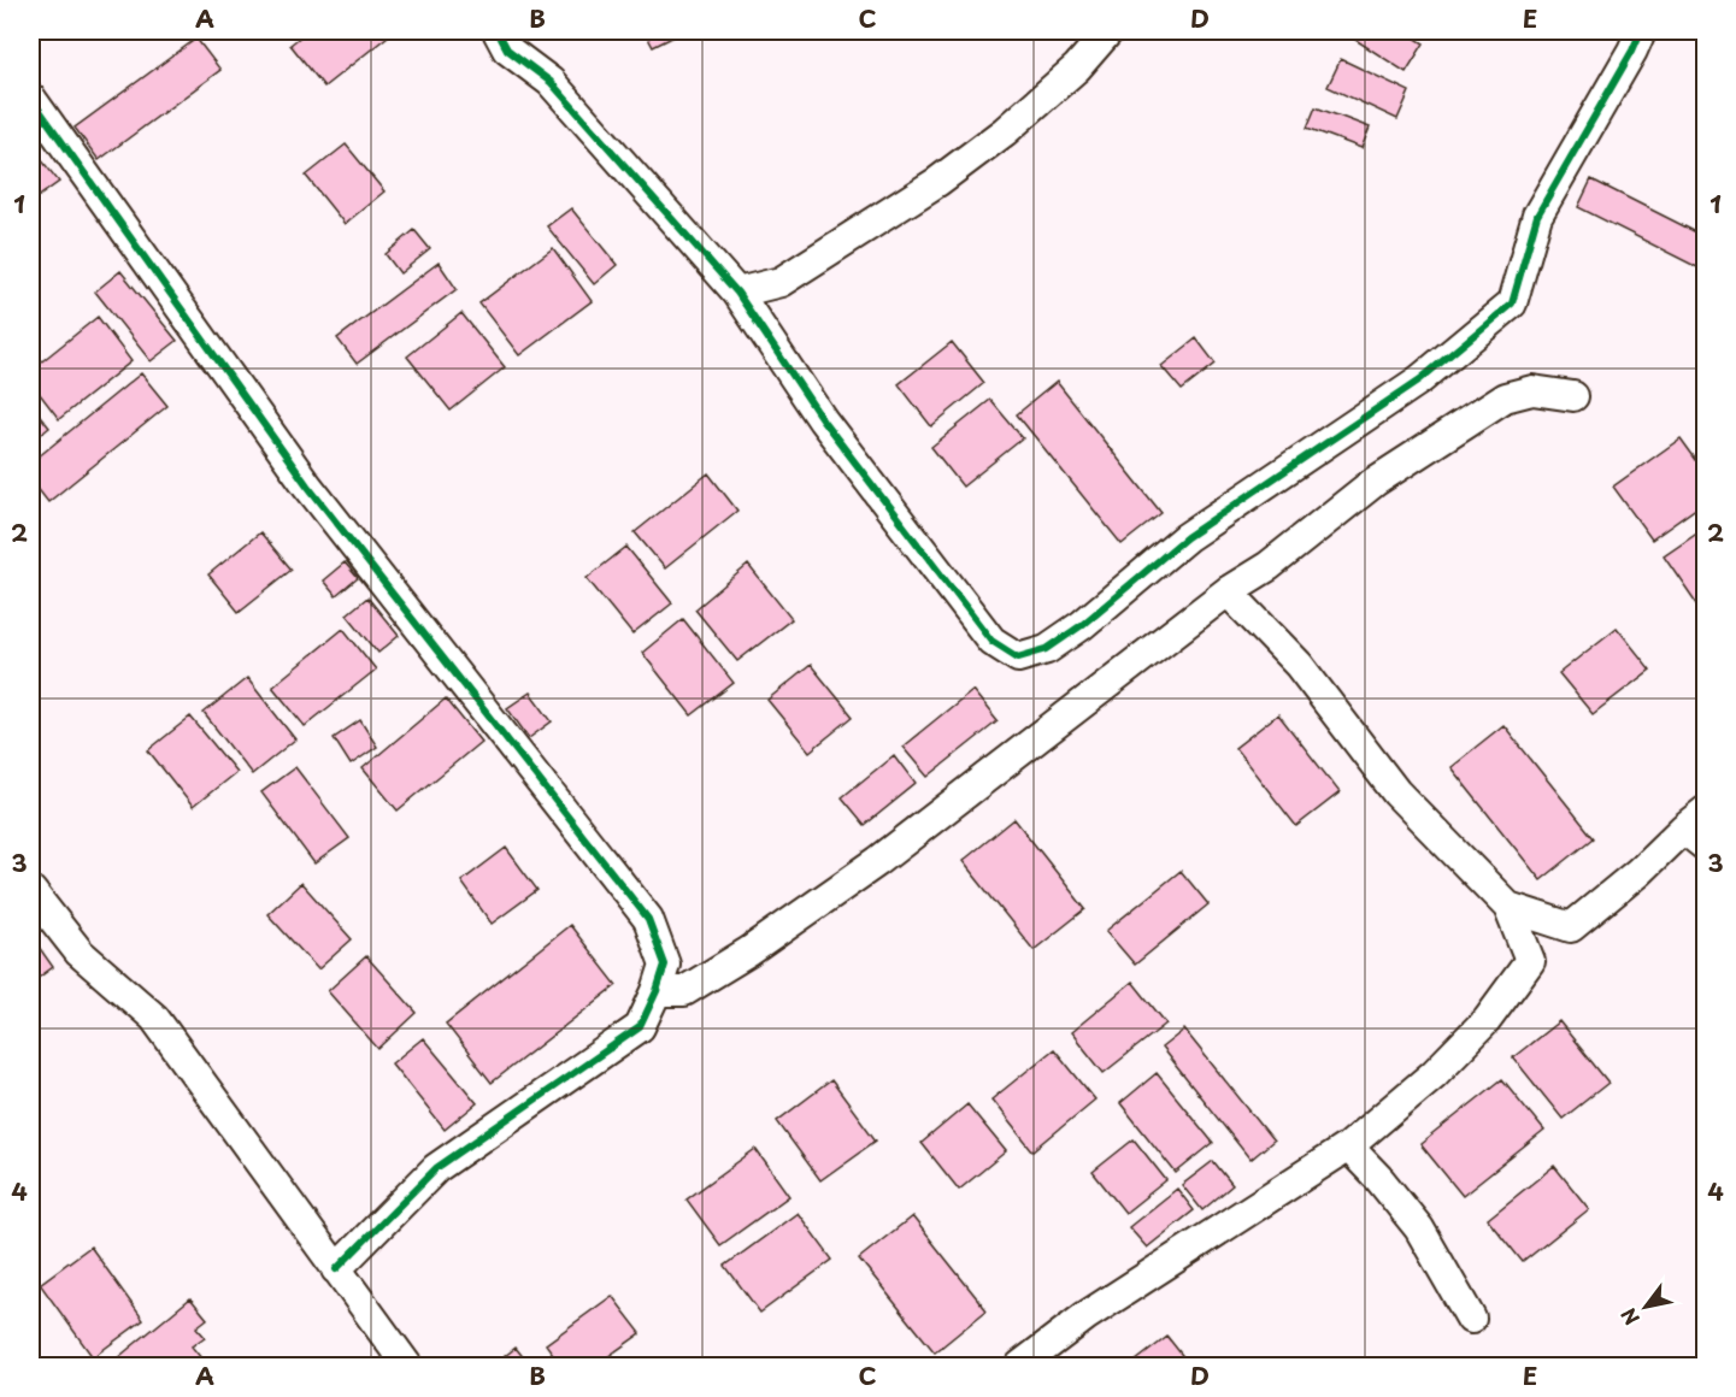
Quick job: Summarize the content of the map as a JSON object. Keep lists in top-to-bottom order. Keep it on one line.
{"north":"bottom left","grid":{"columns":["A","B","C","D","E"],"rows":["1","2","3","4"]}}
